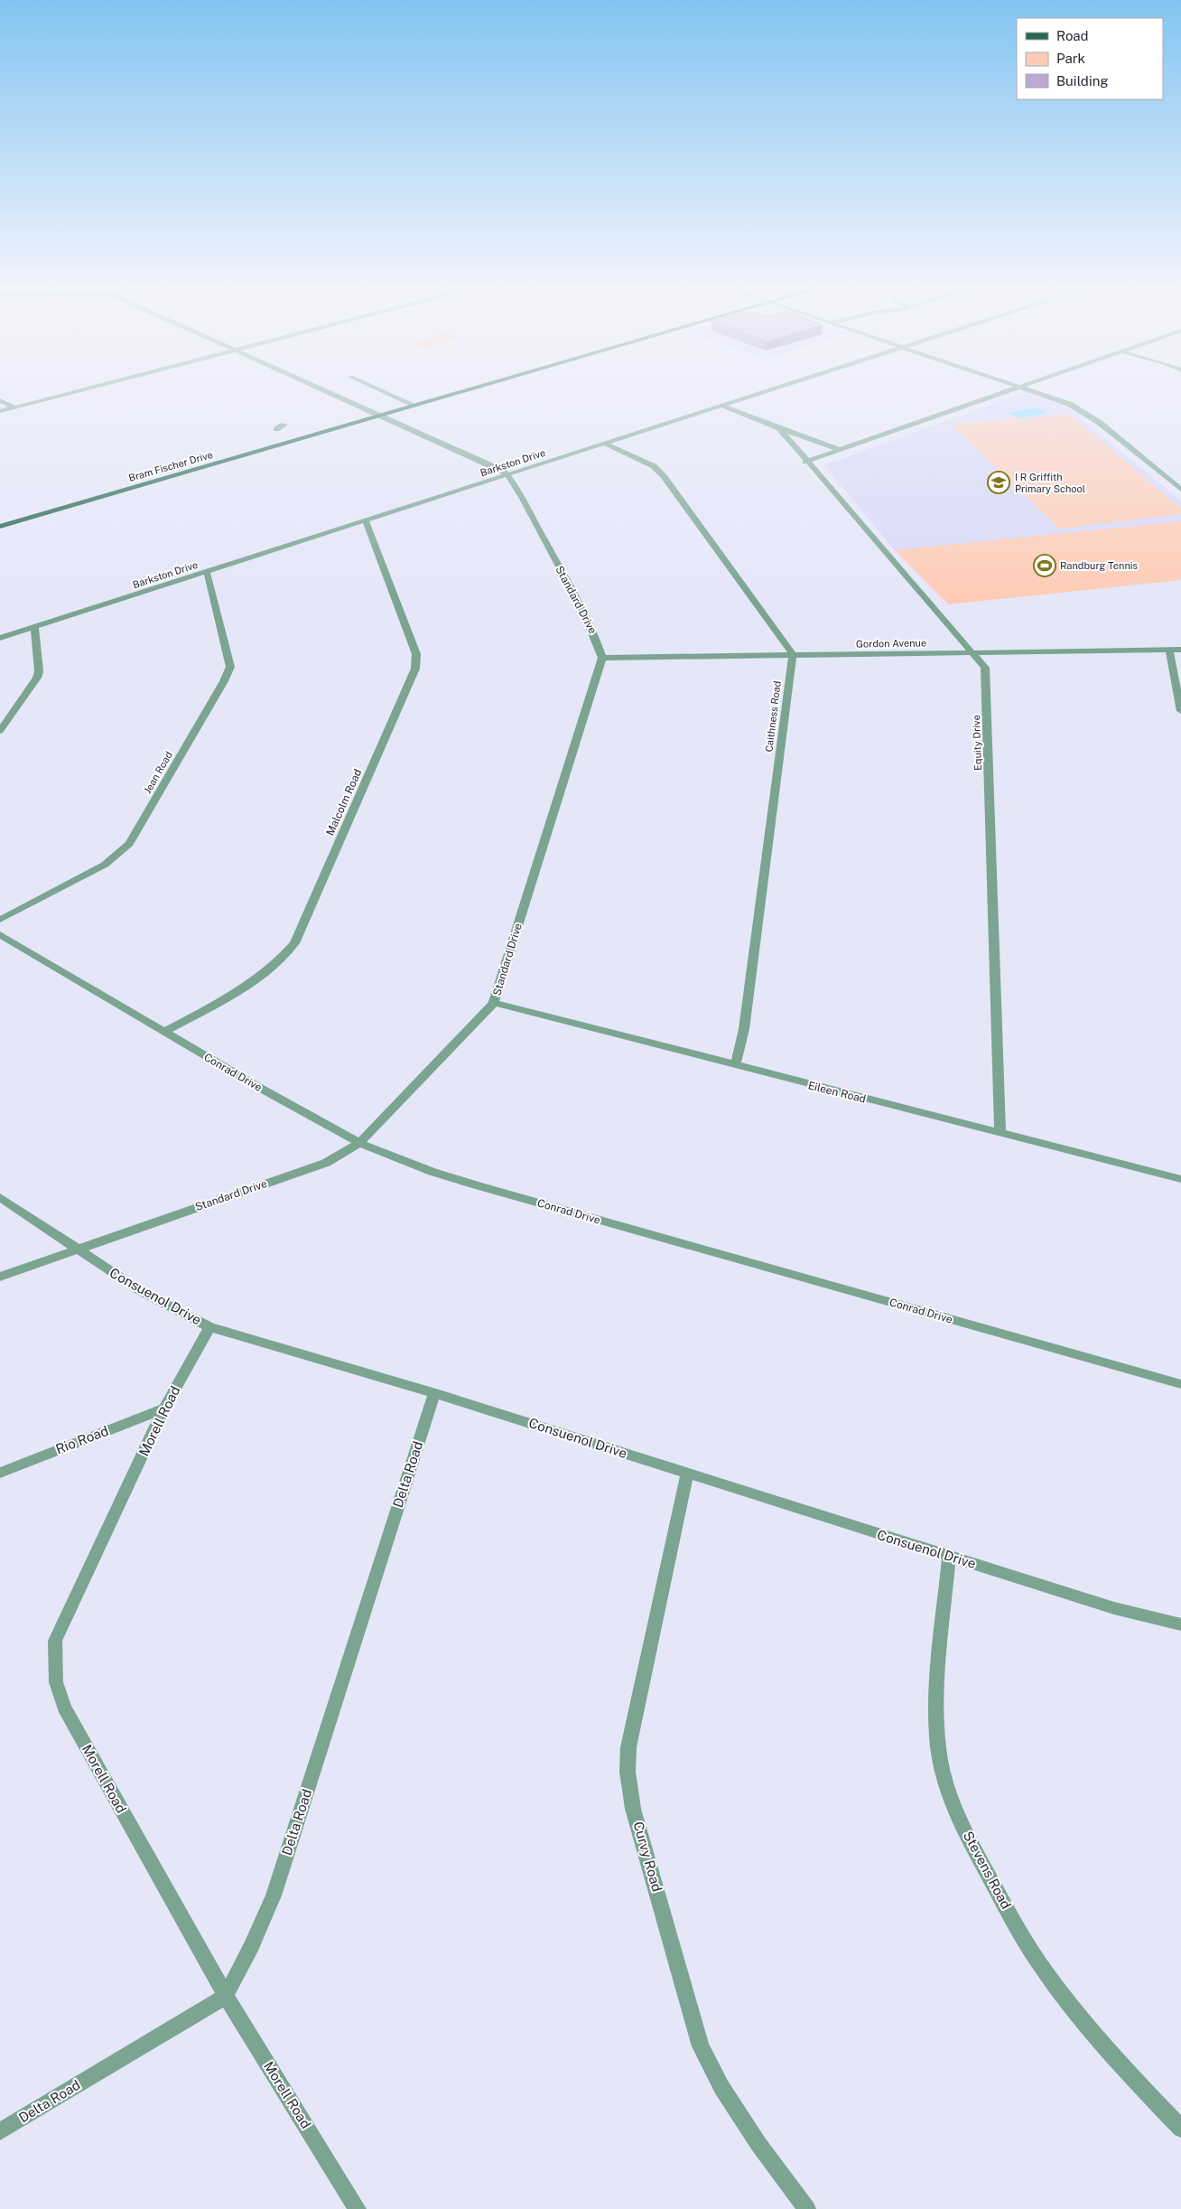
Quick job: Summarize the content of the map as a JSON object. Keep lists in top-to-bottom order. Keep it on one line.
{"streets":{"main road":["Bram Fischer Drive"],"street":["Barkston Drive","Standard Drive","Gordon Avenue","Caithness Road","Equity Drive","Jean Road","Malcolm Road","Conrad Drive","Eileen Road","Consuenol Drive","Morell Road","Rio Road","Delta Road","Curvy Road","Stevens Road"]},"crossings":[["Barkston Drive","Standard Drive"],["Barkston Drive","Jean Road"],["Barkston Drive","Malcolm Road"],["Bram Fischer Drive","Standard Drive"],["Standard Drive","Gordon Avenue"],["Standard Drive","Conrad Drive"],["Standard Drive","Eileen Road"],["Standard Drive","Consuenol Drive"],["Gordon Avenue","Caithness Road"],["Gordon Avenue","Equity Drive"],["Caithness Road","Eileen Road"],["Equity Drive","Eileen Road"],["Malcolm Road","Conrad Drive"],["Consuenol Drive","Morell Road"],["Consuenol Drive","Delta Road"],["Consuenol Drive","Curvy Road"],["Consuenol Drive","Stevens Road"],["Morell Road","Rio Road"],["Morell Road","Delta Road"]],"places":{"school or university":["I R Griffith Primary School"],"sports":["Randburg Tennis"]},"legend":["Road","Park","Building"]}
